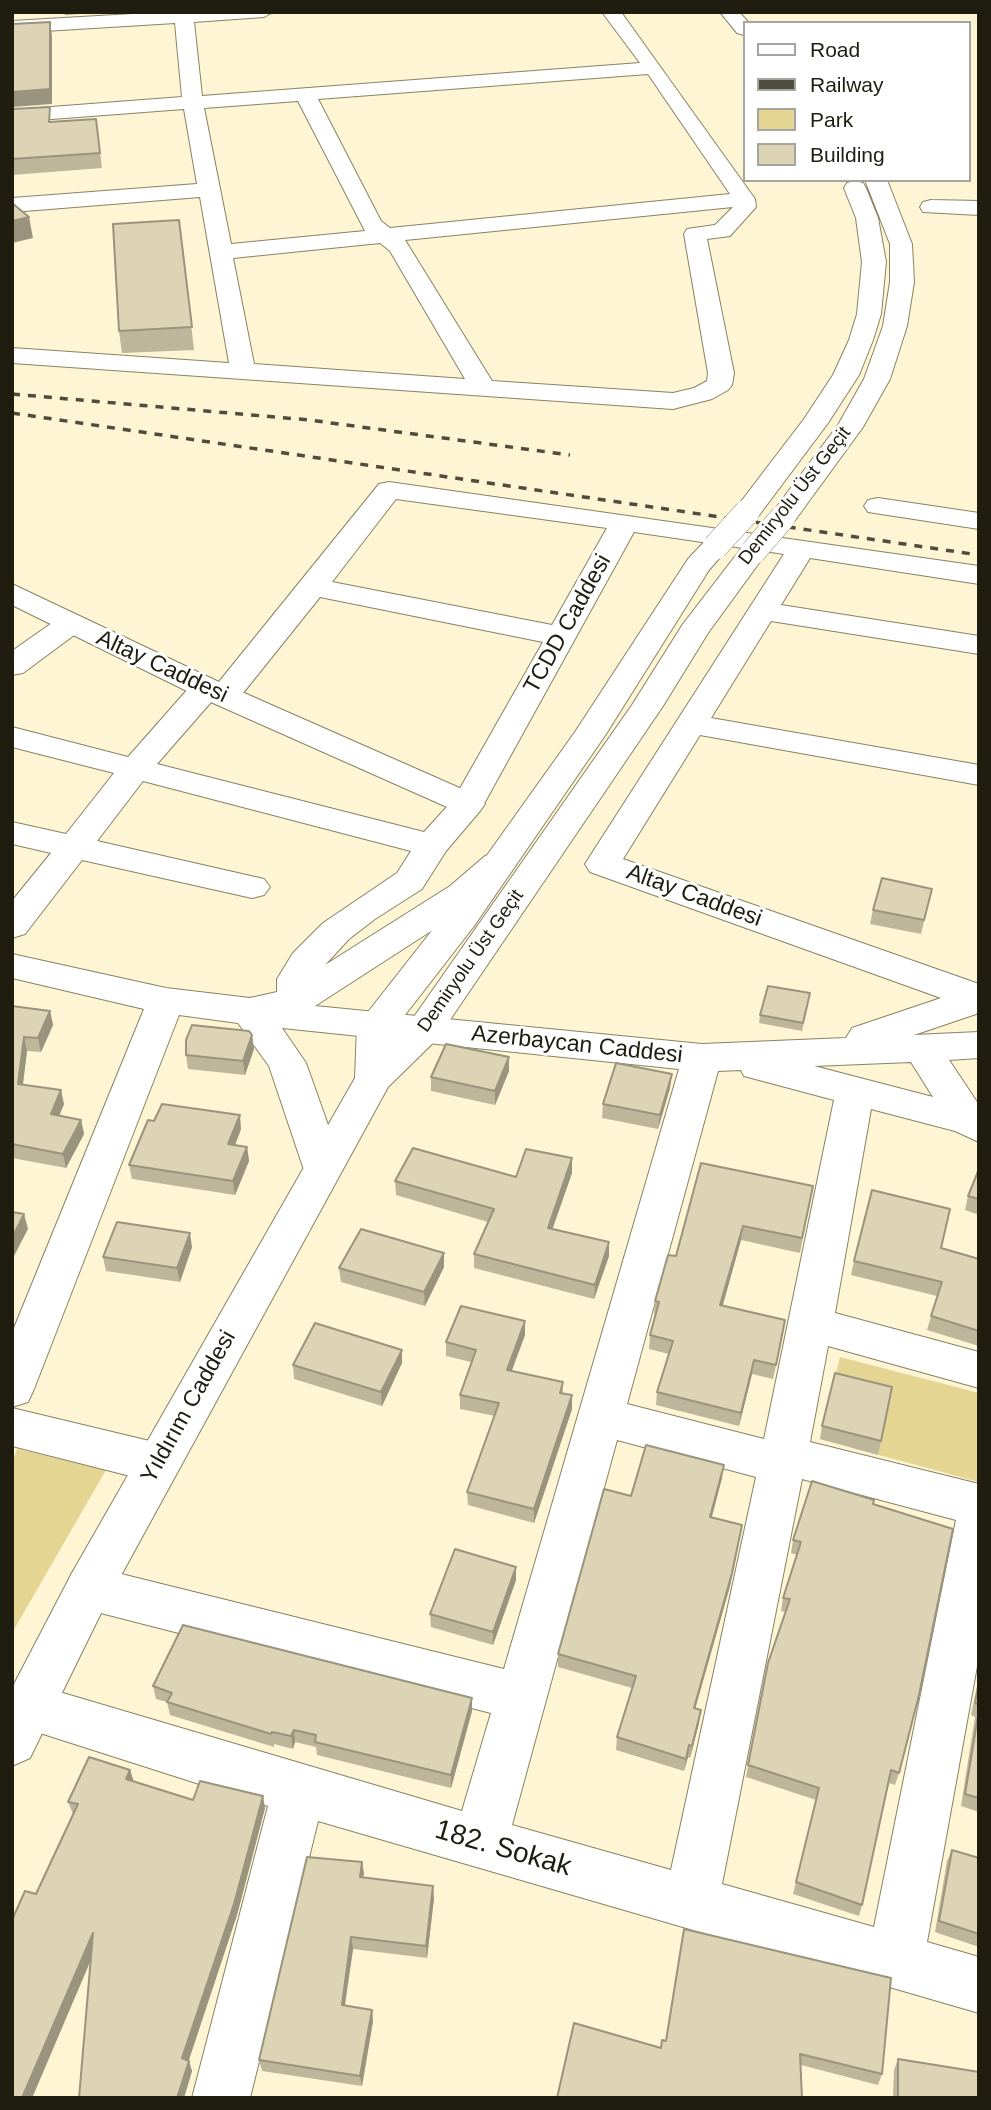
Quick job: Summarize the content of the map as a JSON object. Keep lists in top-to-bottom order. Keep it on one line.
{"streets":{"street":["Demiryolu Üst Geçit","TCDD Caddesi","Altay Caddesi","Azerbaycan Caddesi","Yıldırım Caddesi","182. Sokak"]},"crossings":[["Demiryolu Üst Geçit","Azerbaycan Caddesi"],["Demiryolu Üst Geçit","Yıldırım Caddesi"],["TCDD Caddesi","Altay Caddesi"],["Yıldırım Caddesi","182. Sokak"]],"legend":["Road","Railway","Park","Building"]}
